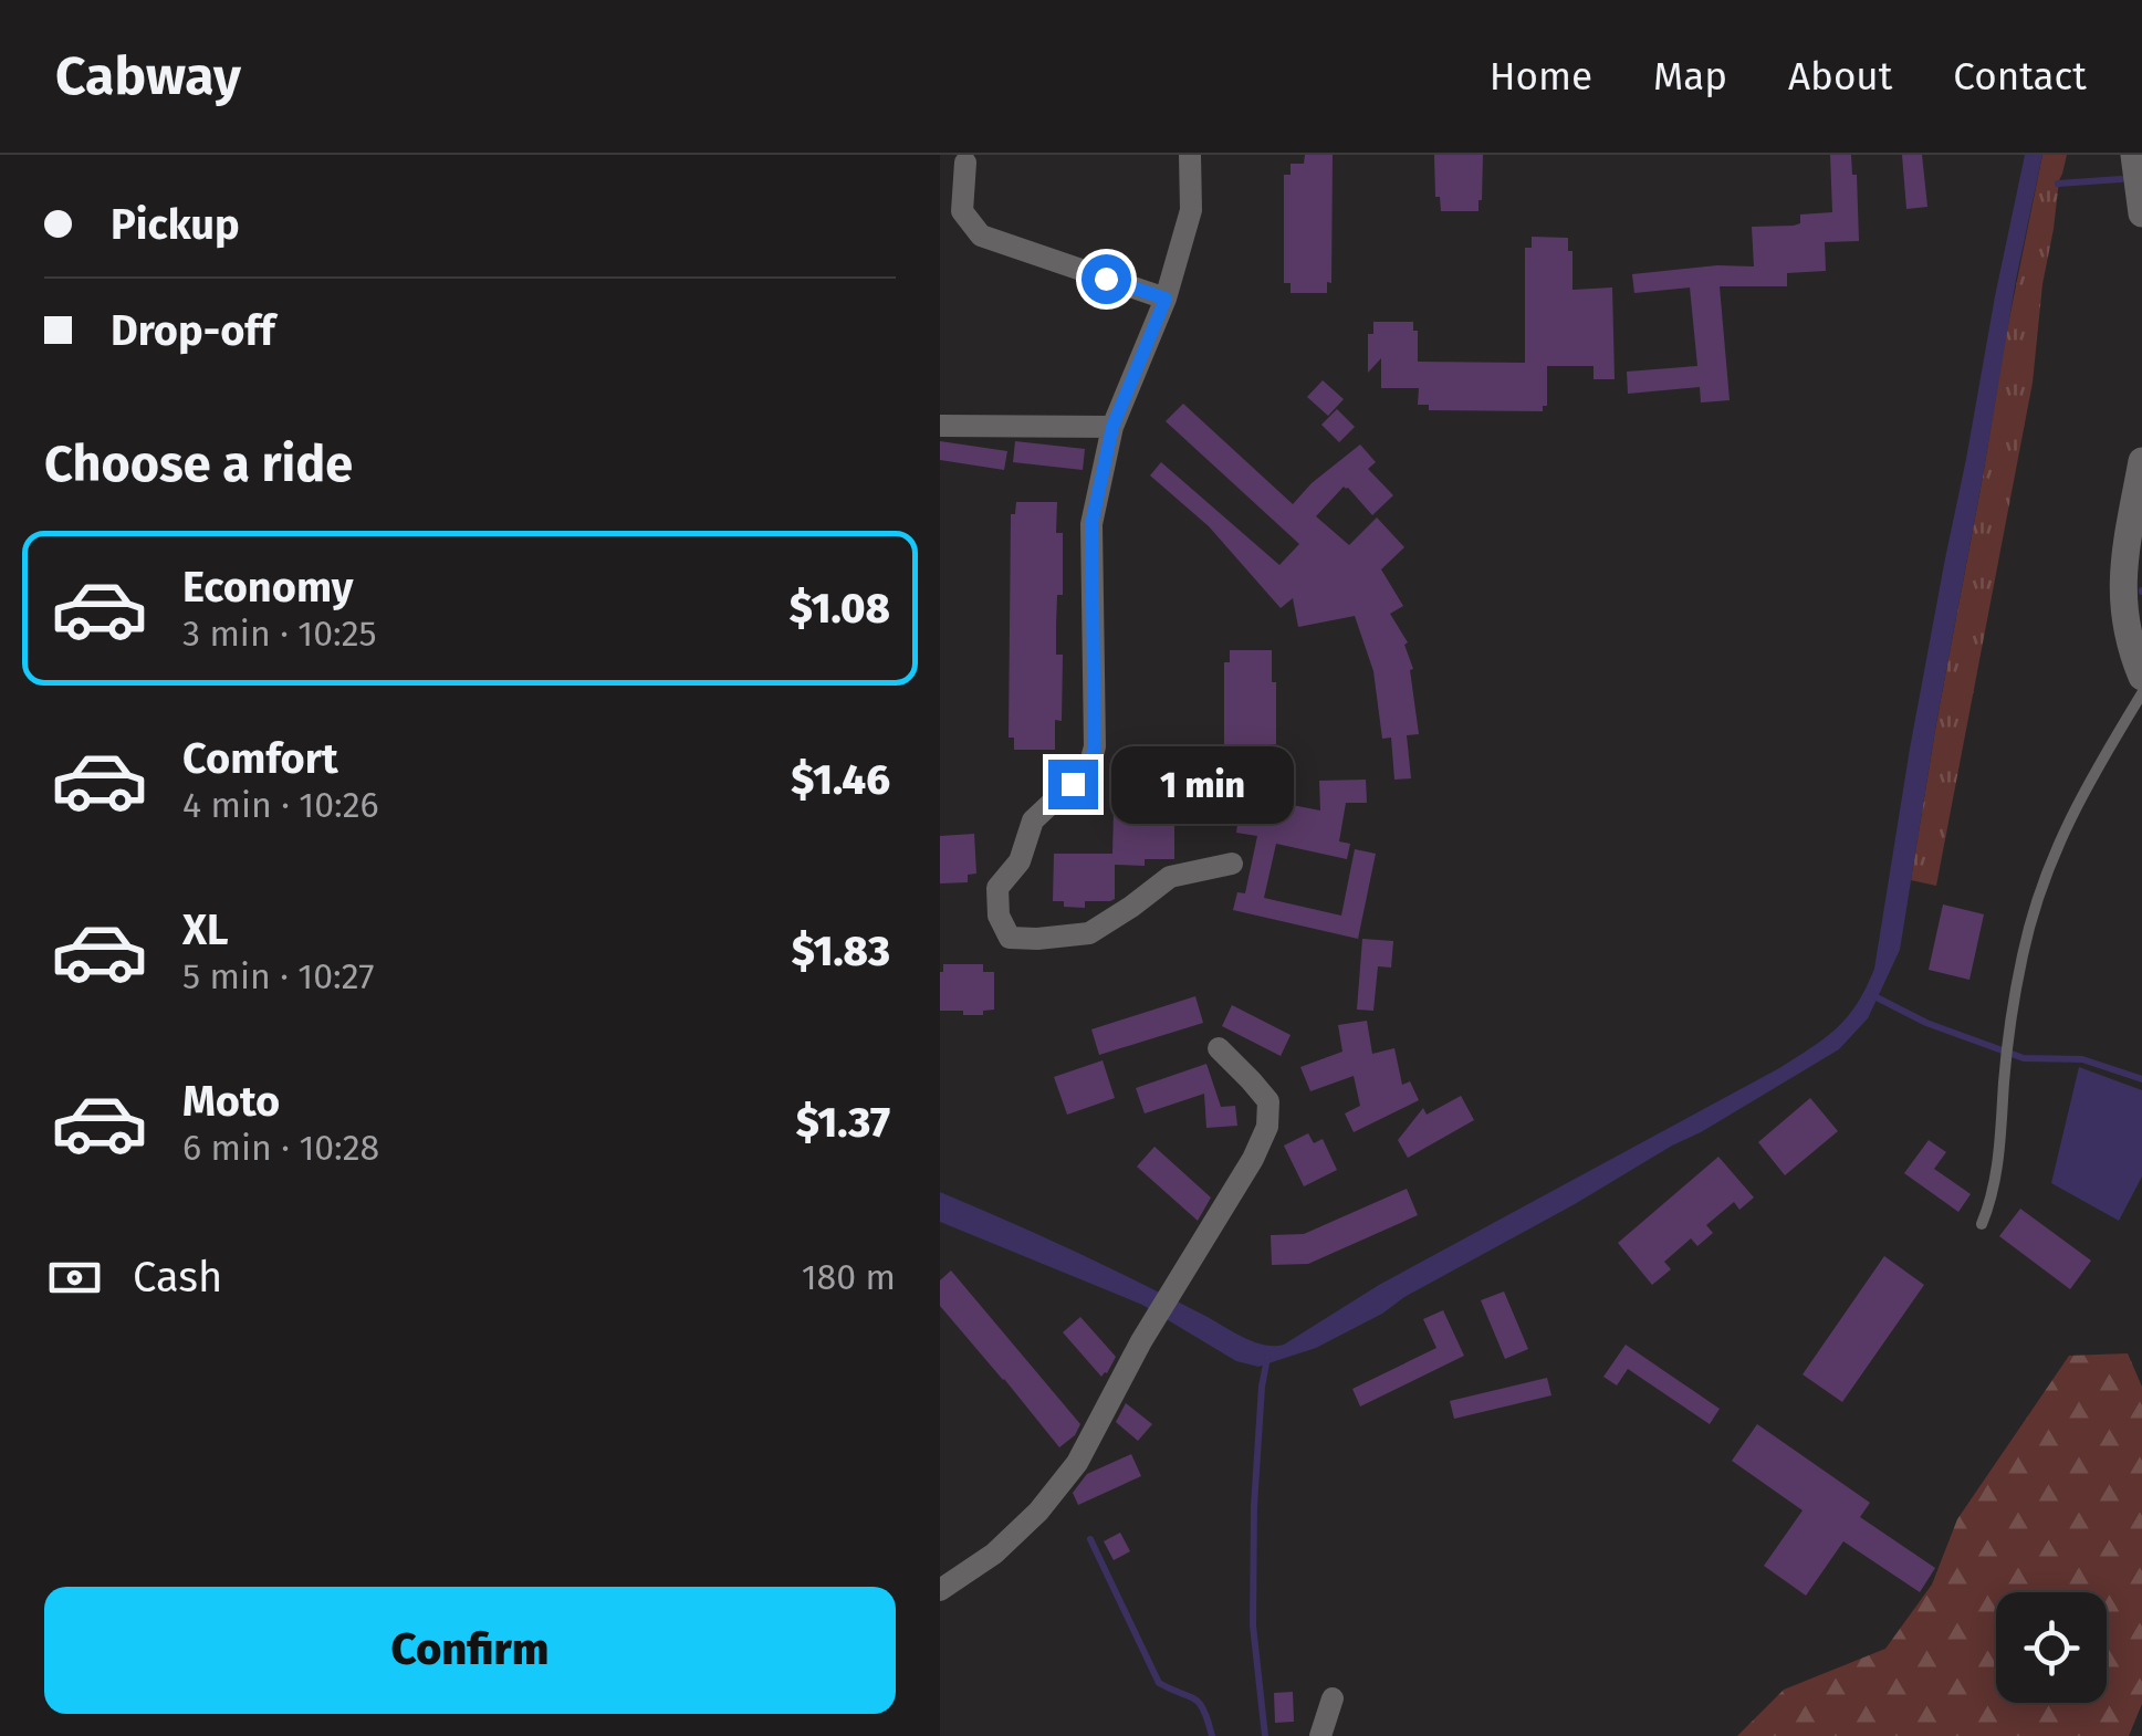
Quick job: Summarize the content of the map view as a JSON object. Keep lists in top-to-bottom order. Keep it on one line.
{"page":{"header":"Cabway","nav":["Home","Map","About","Contact"],"banner":["Pickup","Drop-off"],"heading":"Choose a ride","list":[{"name":"Economy","note":"3 min · 10:25","value":"$1.08"},{"name":"Comfort","note":"4 min · 10:26","value":"$1.46"},{"name":"XL","note":"5 min · 10:27","value":"$1.83"},{"name":"Moto","note":"6 min · 10:28","value":"$1.37"}],"bubble":"1 min","pay":["Cash","180 m"],"buttons":"Confirm"}}
